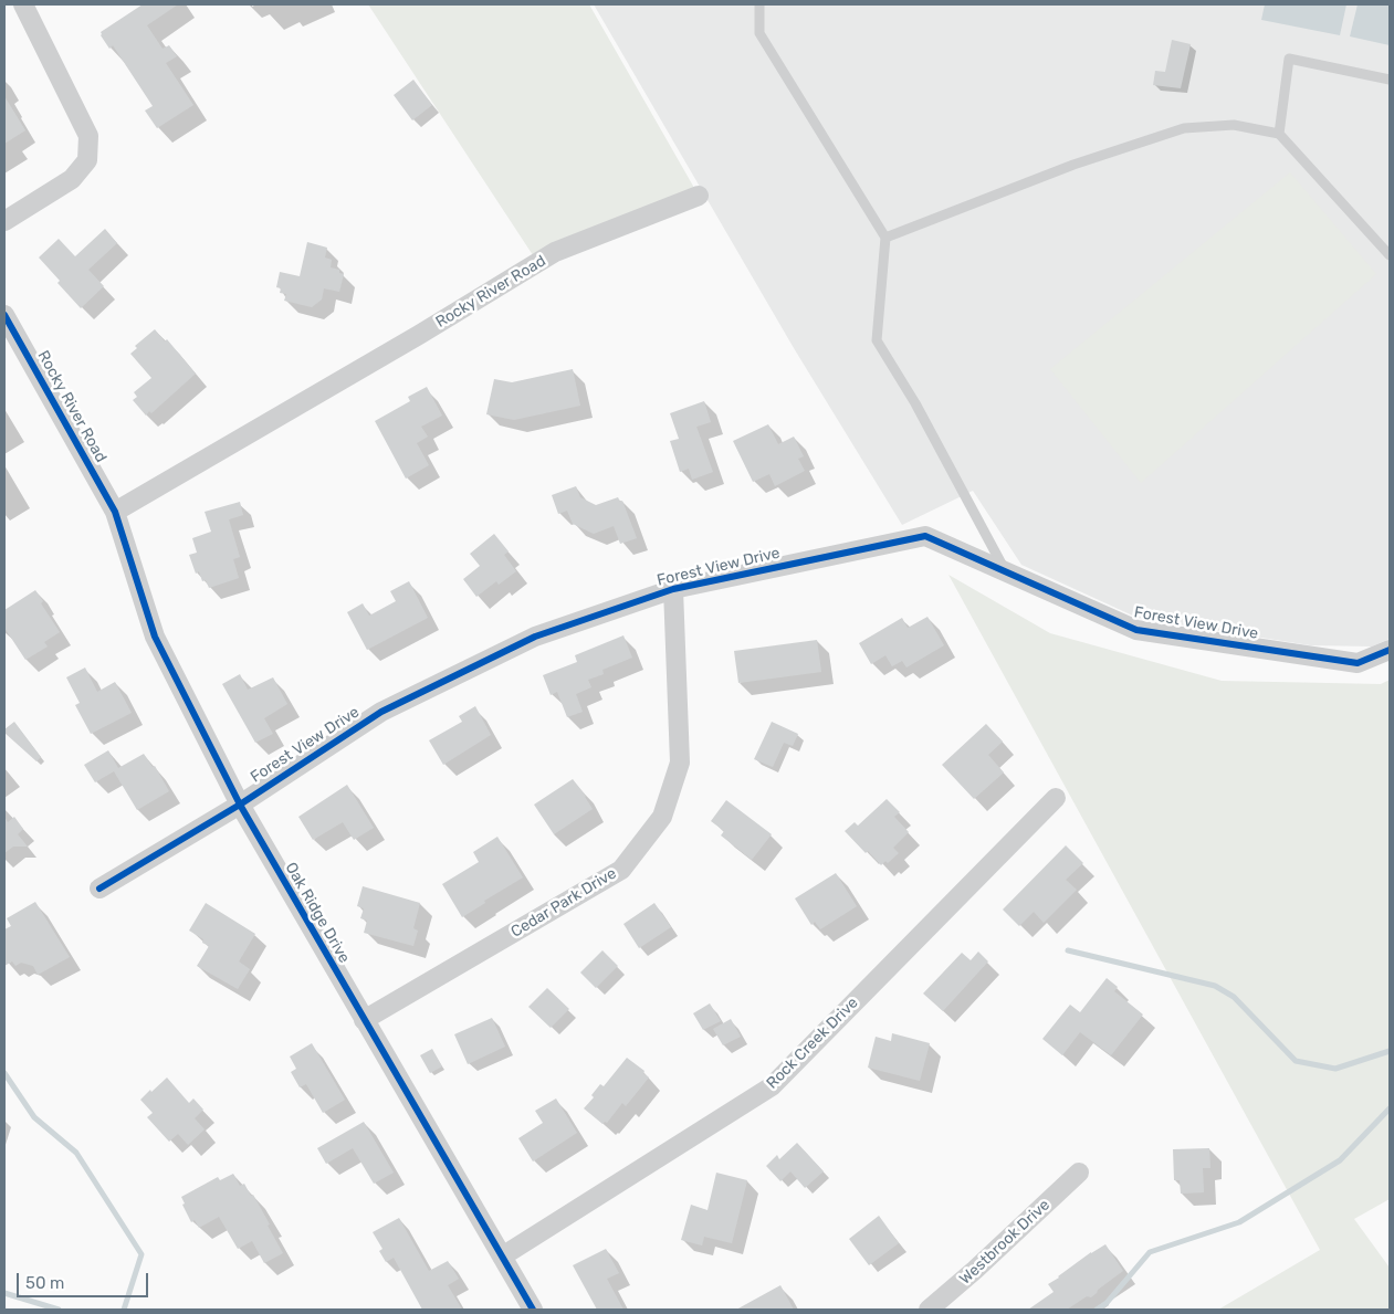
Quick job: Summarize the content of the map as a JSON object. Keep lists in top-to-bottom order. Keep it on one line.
{"streets":{"street":["Rocky River Road","Forest View Drive","Cedar Park Drive","Oak Ridge Drive","Rock Creek Drive","Westbrook Drive"]},"crossings":[["Rocky River Road","Oak Ridge Drive"],["Forest View Drive","Cedar Park Drive"],["Forest View Drive","Oak Ridge Drive"],["Cedar Park Drive","Oak Ridge Drive"],["Oak Ridge Drive","Rock Creek Drive"]],"scale_bar":"50 m"}
